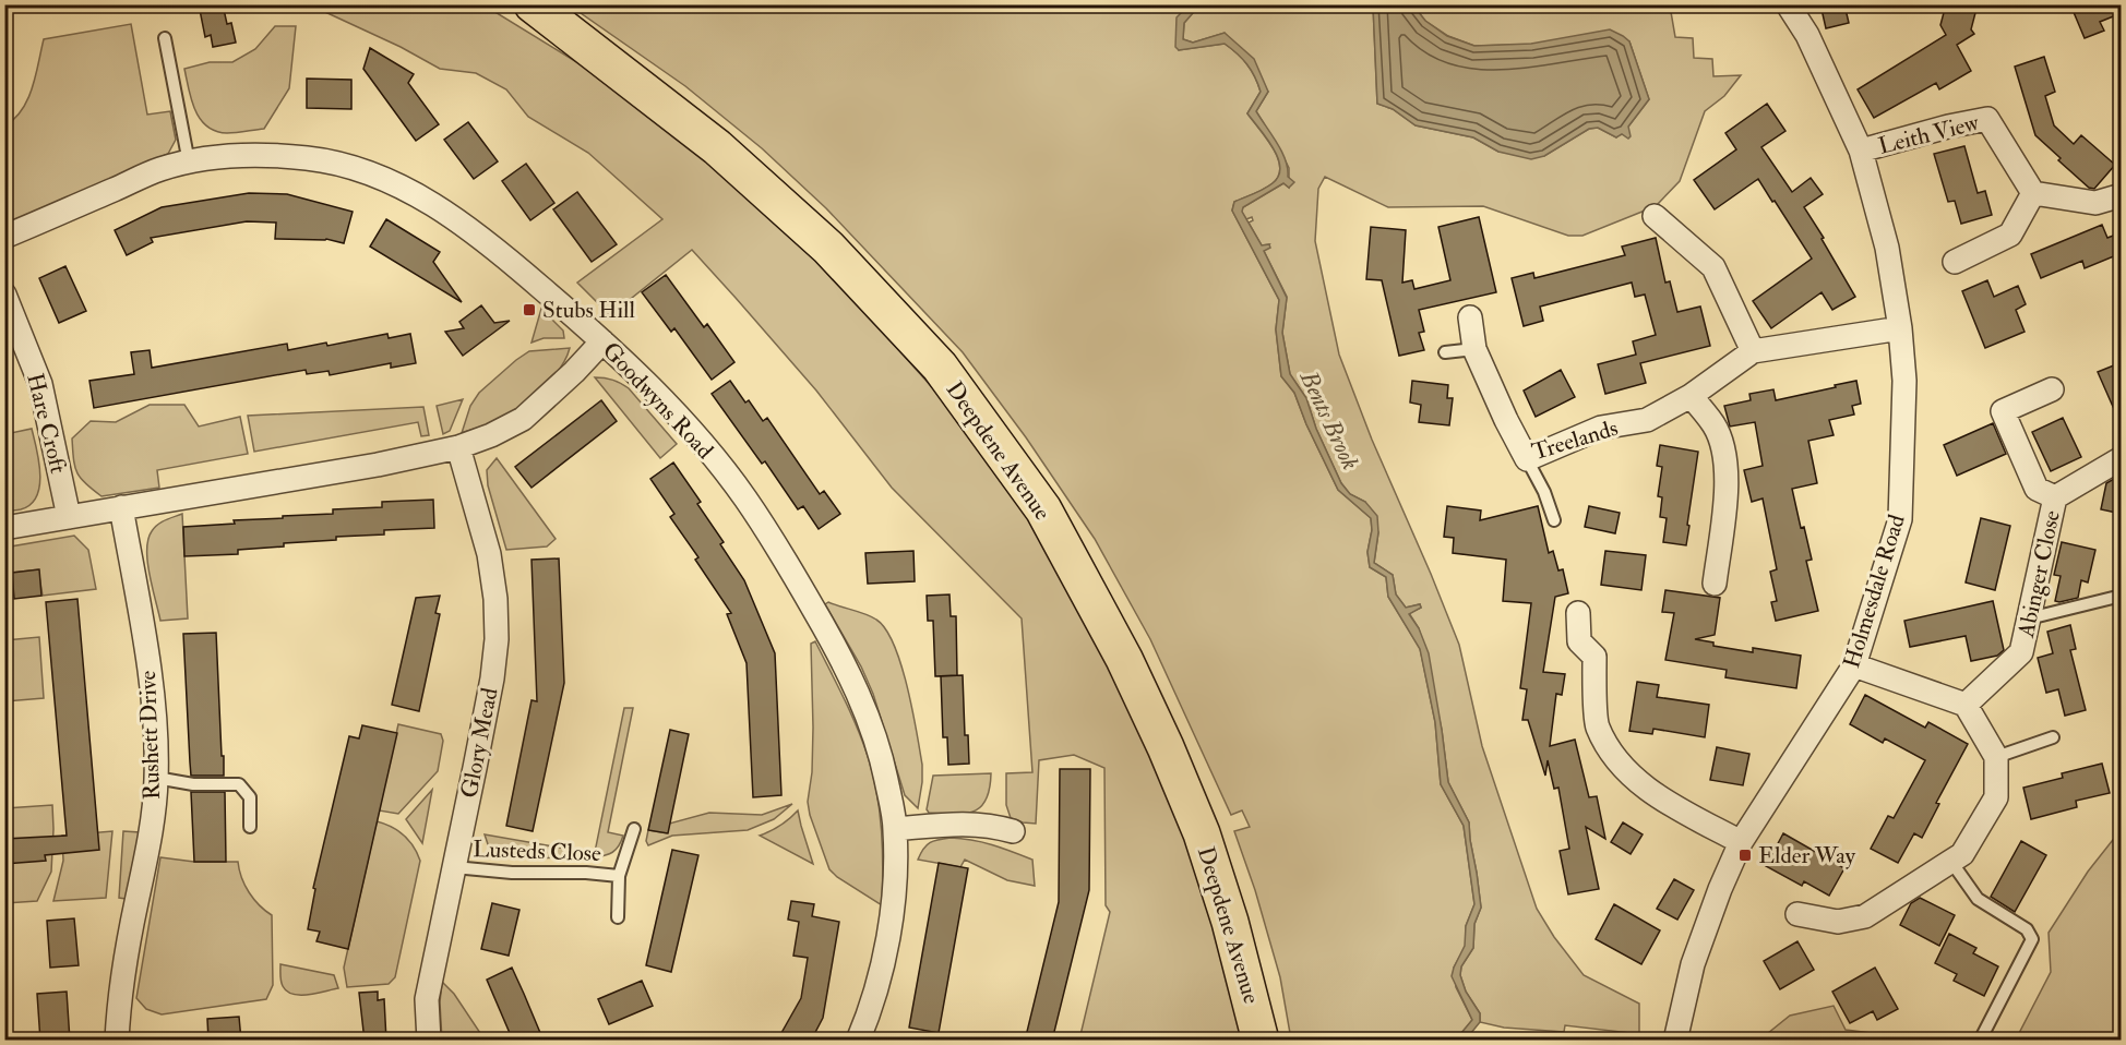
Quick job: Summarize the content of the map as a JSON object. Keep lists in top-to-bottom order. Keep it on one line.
{"streets":{"highway":["Deepdene Avenue"],"street":["Leith View","Goodwyns Road","Hare Croft","Treelands","Abinger Close","Holmesdale Road","Rushett Drive","Glory Mead"],"lane":["Lusteds Close"]},"crossings":[["Leith View","Holmesdale Road"],["Treelands","Holmesdale Road"],["Glory Mead","Lusteds Close"]],"water":["Bents Brook"],"places":{"transit":["Stubs Hill","Elder Way"]}}
